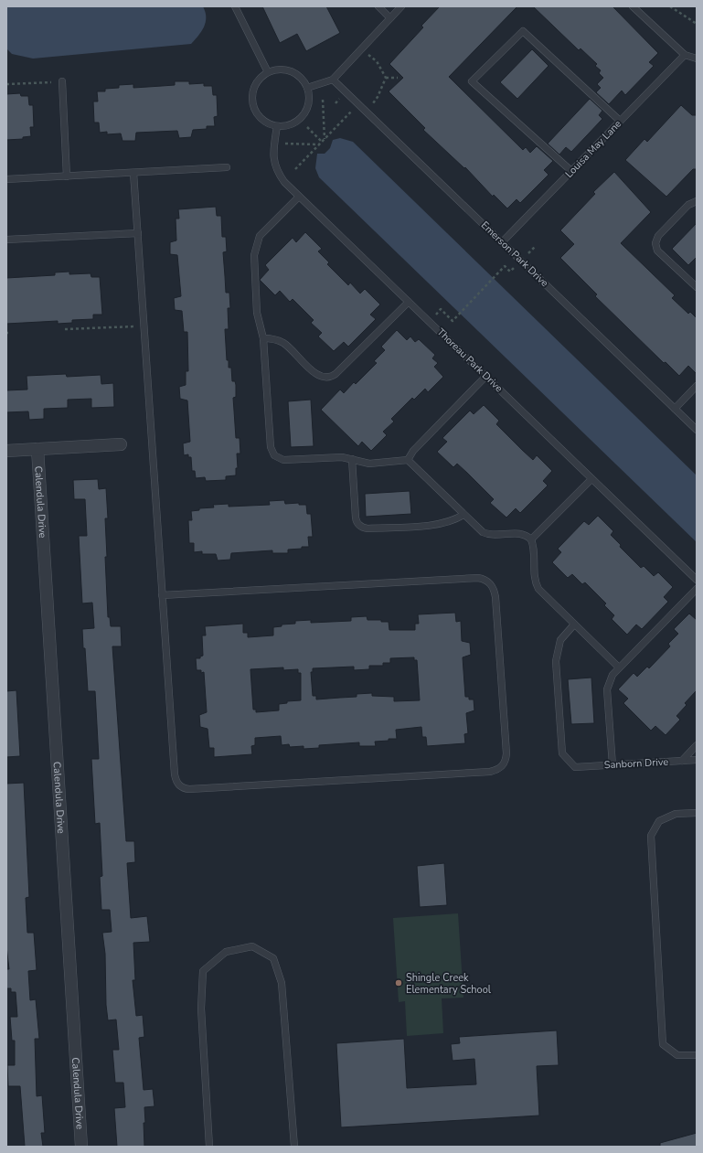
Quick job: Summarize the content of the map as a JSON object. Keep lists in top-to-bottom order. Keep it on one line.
{"streets":{"street":["Calendula Drive"],"lane":["Louisa May Lane","Emerson Park Drive","Thoreau Park Drive","Sanborn Drive"]},"crossings":[["Louisa May Lane","Emerson Park Drive"]],"places":["Shingle Creek Elementary School"]}
